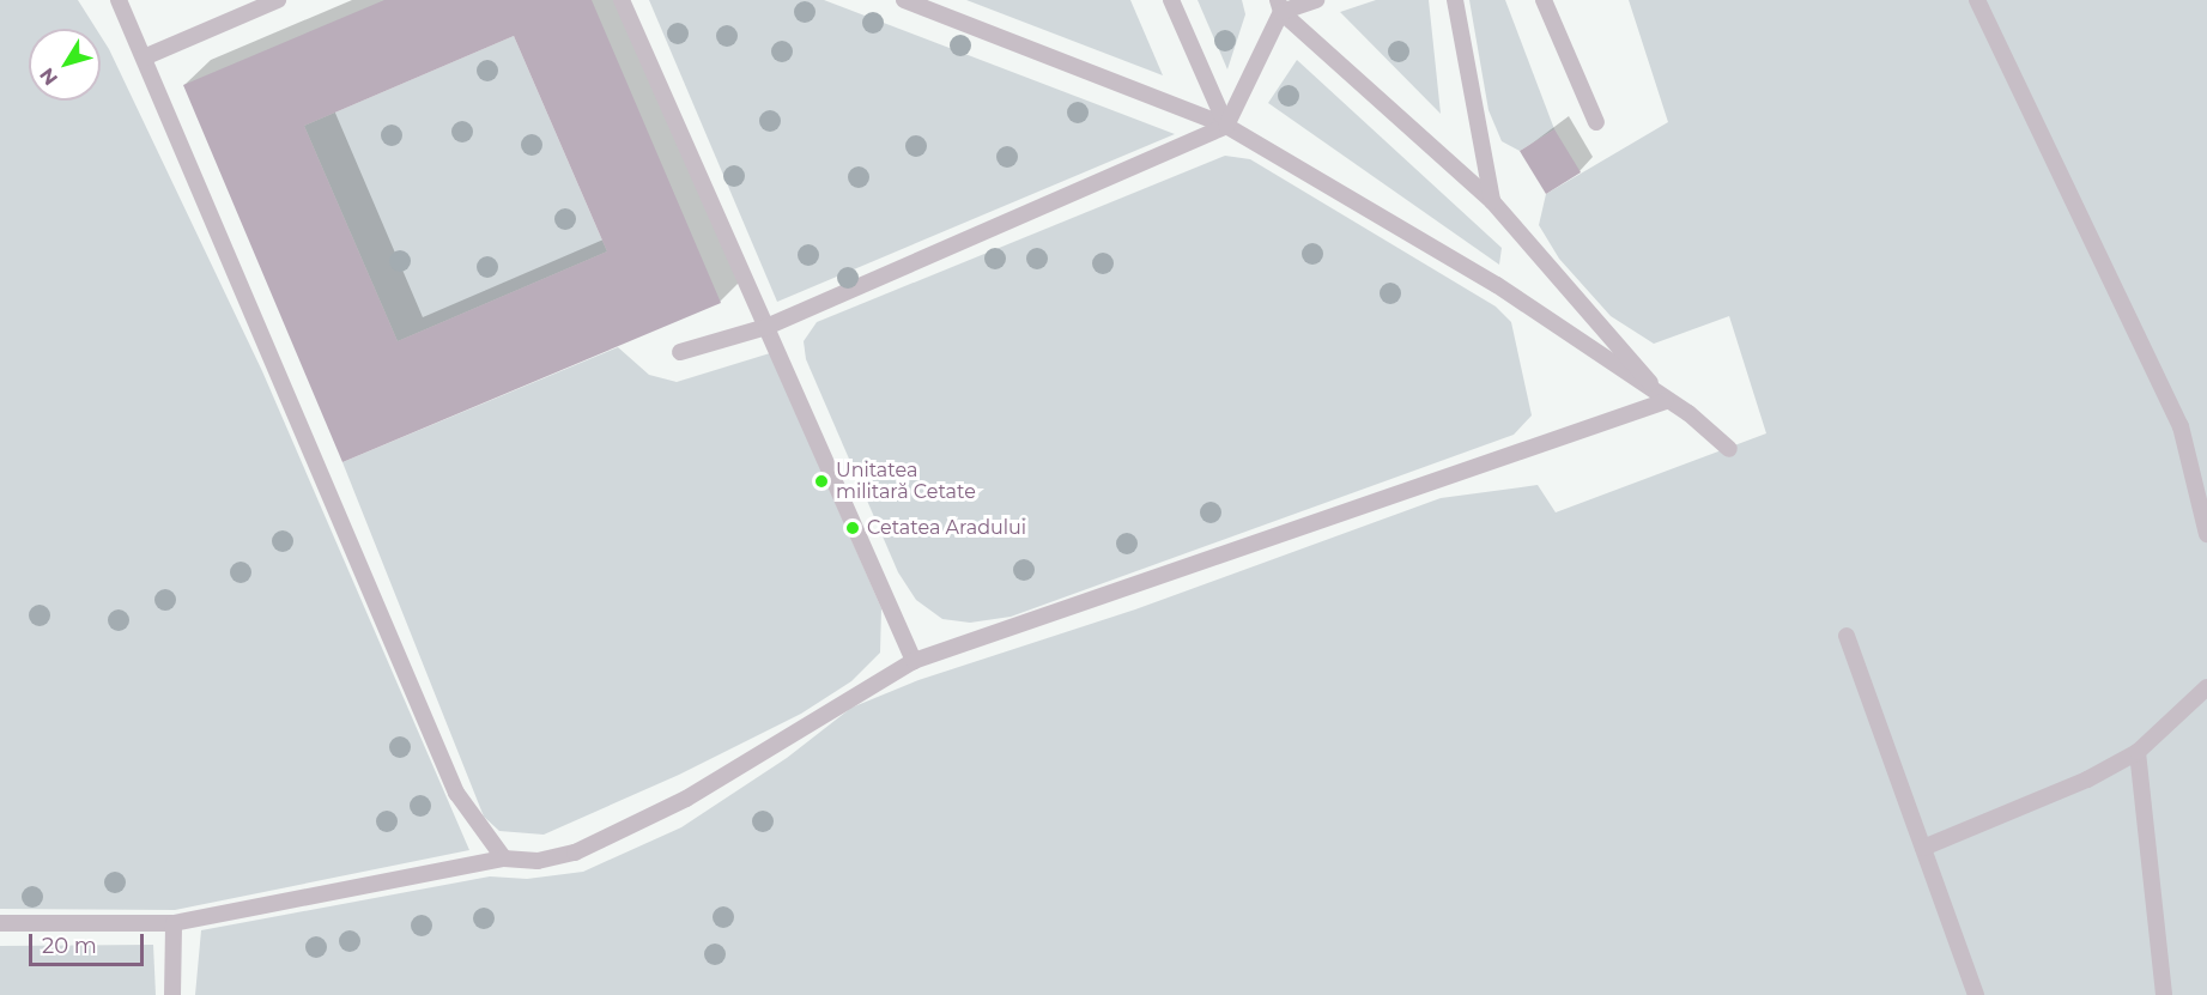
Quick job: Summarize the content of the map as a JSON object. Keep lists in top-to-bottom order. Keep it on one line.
{"places":["Unitatea militară Cetate","Cetatea Aradului"],"scale_bar":"20 m","north":"bottom left"}
